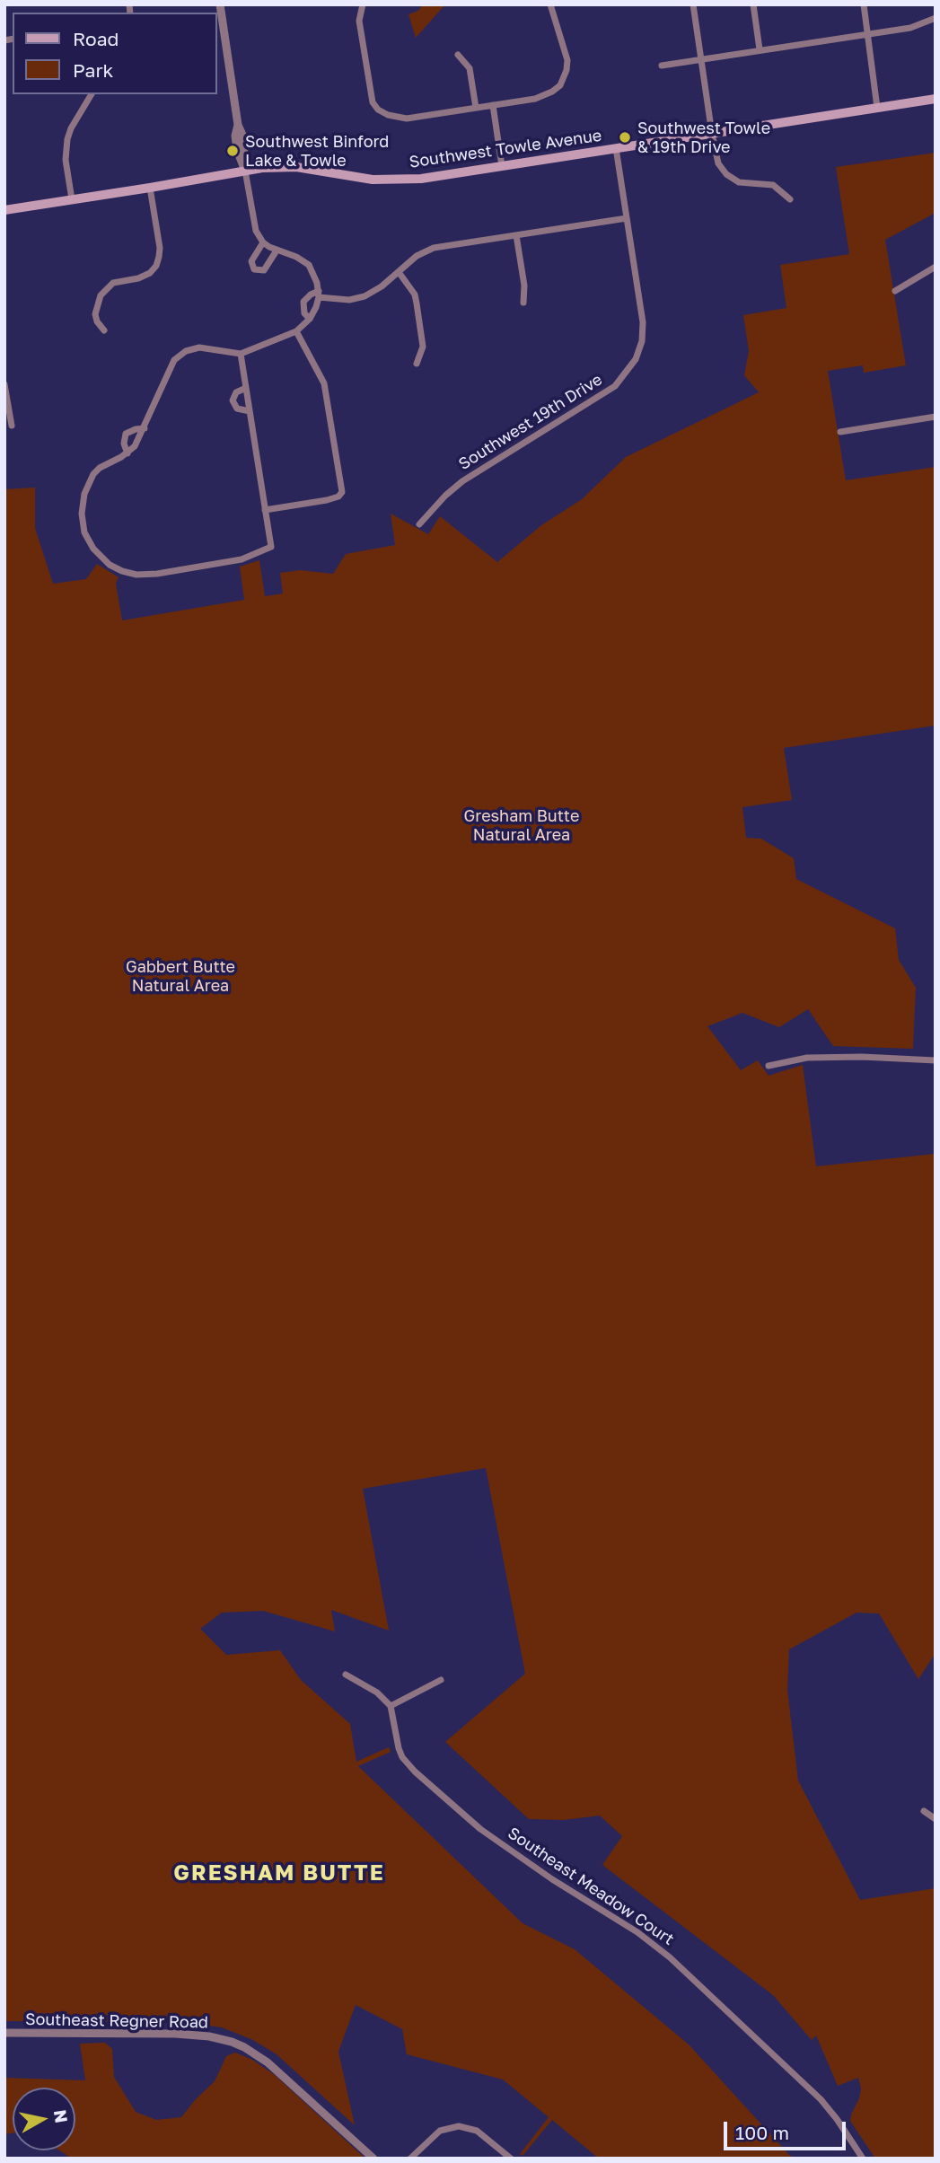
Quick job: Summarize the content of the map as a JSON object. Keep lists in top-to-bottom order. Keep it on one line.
{"streets":{"main road":["Southwest Towle Avenue"],"street":["Southwest 19th Drive","Southeast Meadow Court","Southeast Regner Road"]},"crossings":[["Southwest Towle Avenue","Southwest 19th Drive"]],"districts":["GRESHAM BUTTE"],"parks":["Gresham Butte Natural Area","Gabbert Butte Natural Area"],"places":["Southwest Towle & 19th Drive","Southwest Binford Lake & Towle"],"legend":["Road","Park"],"scale_bar":"100 m","north":"right"}
